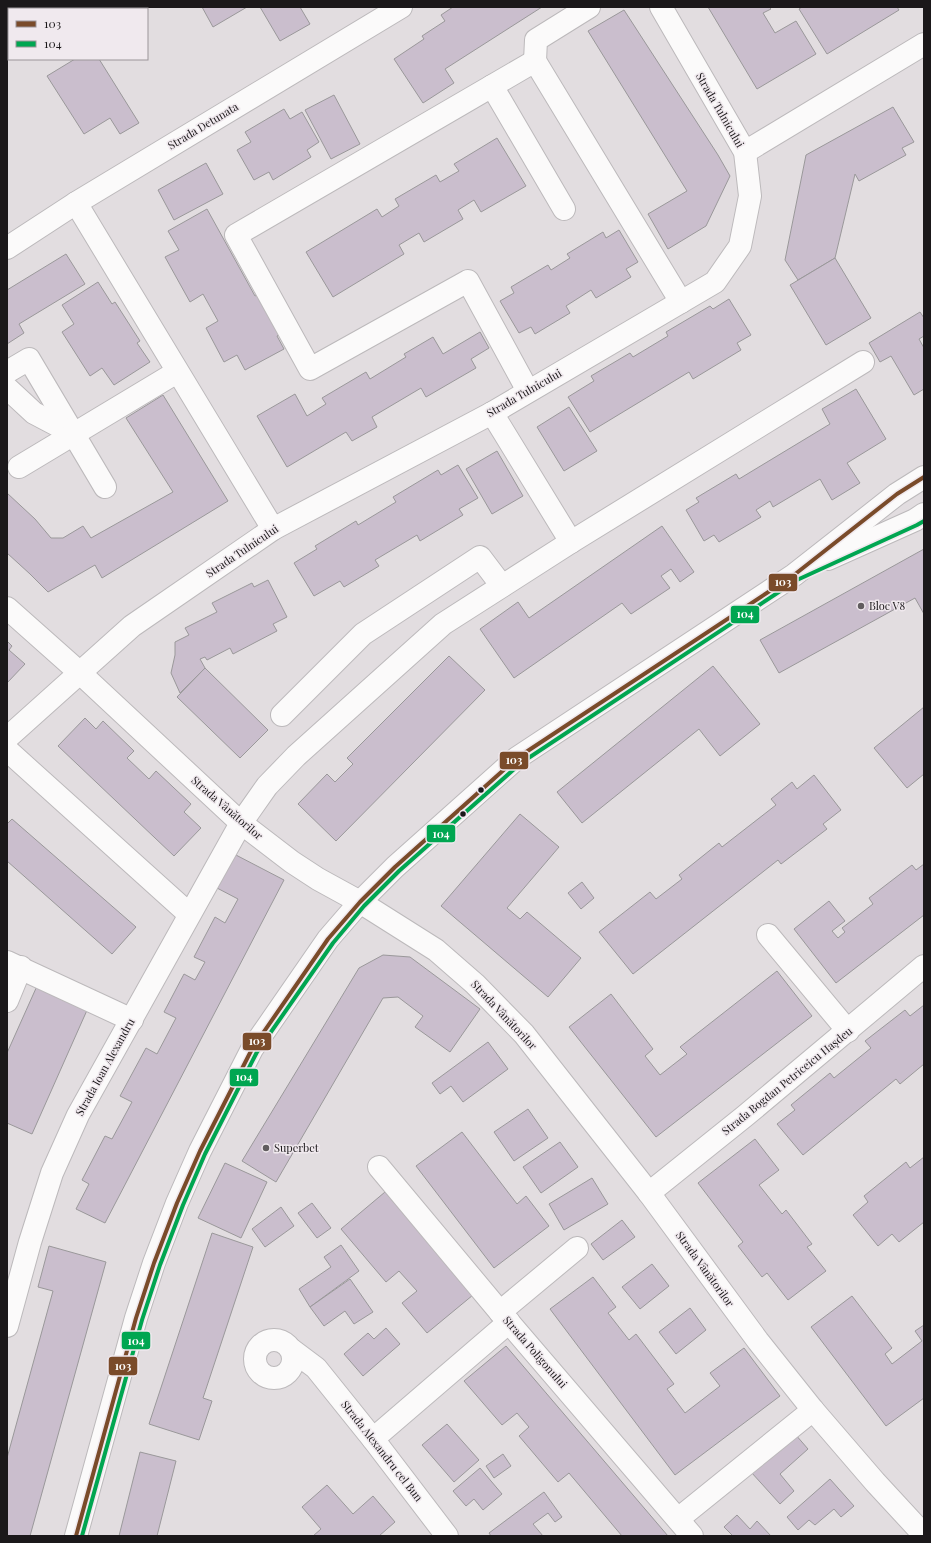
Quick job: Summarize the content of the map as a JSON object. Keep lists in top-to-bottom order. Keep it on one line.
{"streets":{"street":["Strada Tulnicului","Strada Detunata","Strada Vânătorilor","Strada Ioan Alexandru","Strada Bogdan Petriceicu Hașdeu","Strada Poligonului","Strada Alexandru cel Bun"]},"crossings":[["Strada Tulnicului","Strada Vânătorilor"],["Strada Vânătorilor","Strada Ioan Alexandru"],["Strada Vânătorilor","Strada Bogdan Petriceicu Hașdeu"]],"places":["Bloc V8","Superbet"],"lines":["transit line 103","transit line 104"],"legend":["103","104"]}
